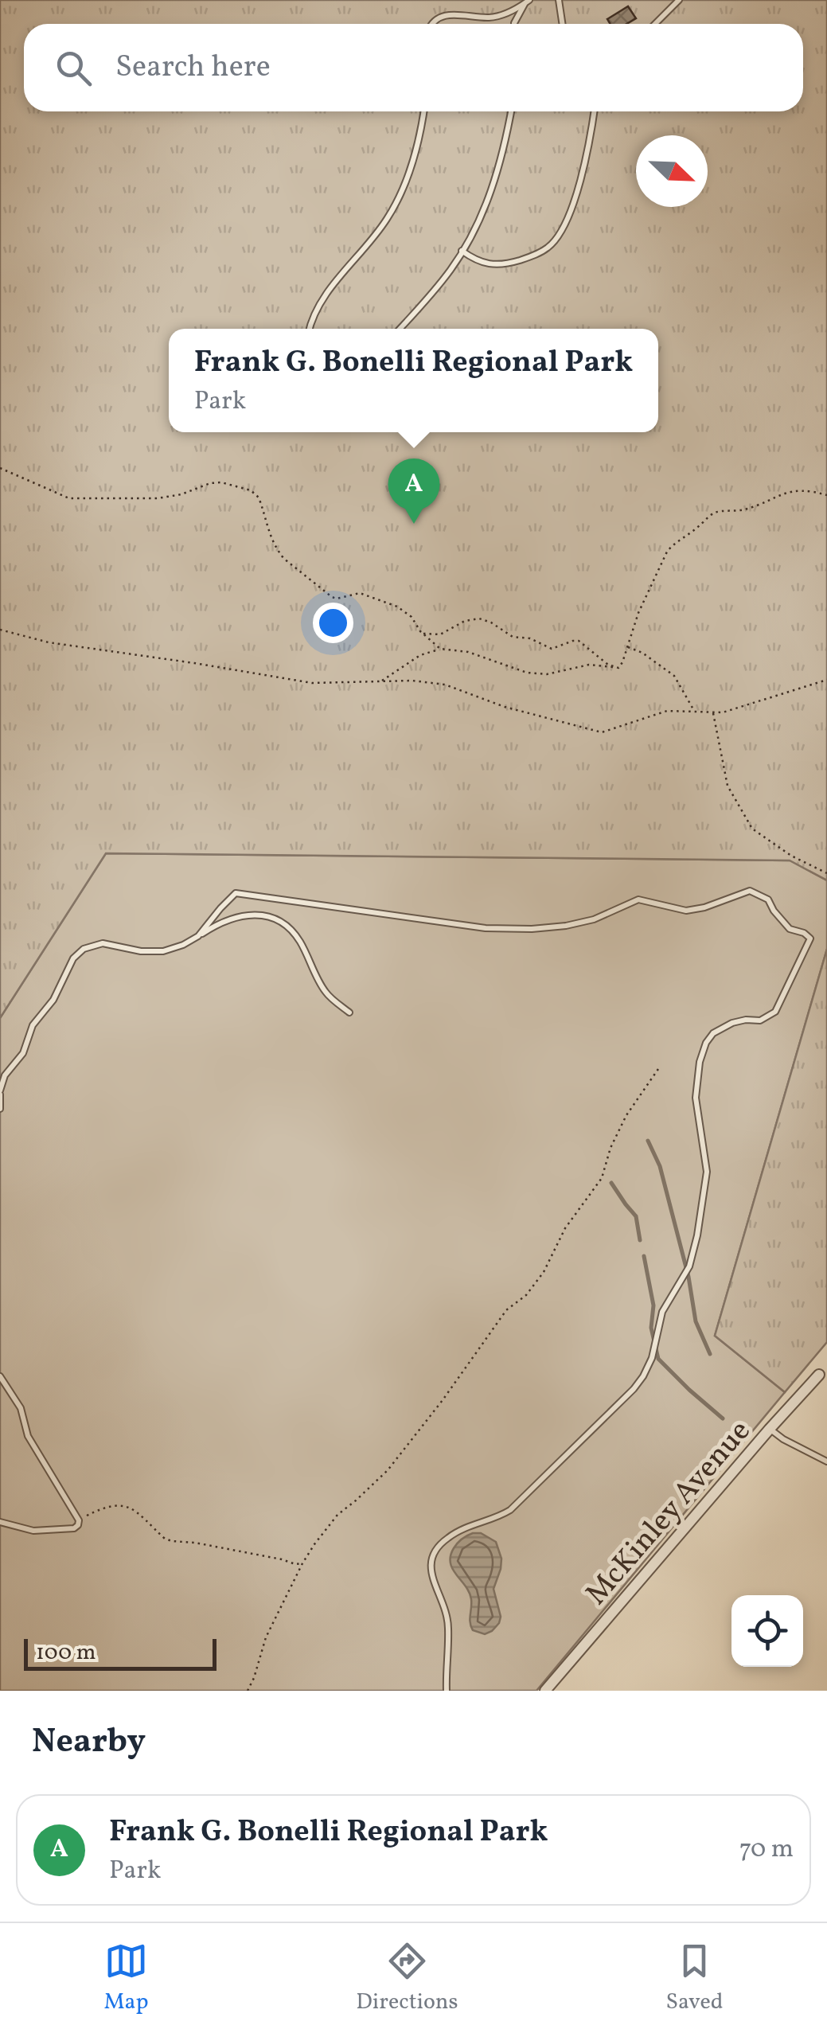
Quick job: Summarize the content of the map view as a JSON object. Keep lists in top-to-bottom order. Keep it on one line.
{"streets":{"street":["McKinley Avenue"]},"scale_bar":"100 m","north":"bottom right","page":{"search":"Search here","popup":["Frank G. Bonelli Regional Park","Park"],"pins":"A","scale":"100 m","heading":"Nearby","list":[{"mark":"A","name":"Frank G. Bonelli Regional Park","note":"Park","value":"70 m"}],"nav":["Map","Directions","Saved"]}}
